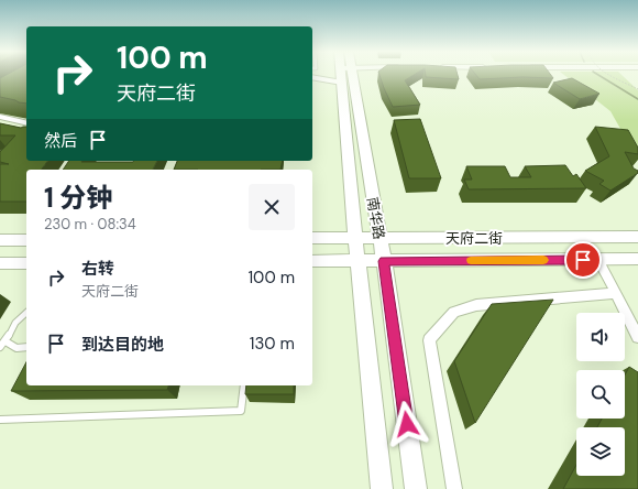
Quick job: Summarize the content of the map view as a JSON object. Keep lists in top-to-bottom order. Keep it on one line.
{"streets":{"main road":["南华路","天府二街"]},"crossings":[["南华路","天府二街"]],"page":{"turn":["100 m","天府二街"],"then":"然后","heading":["1 分钟","230 m · 08:34"],"list":[{"name":"右转","note":"天府二街","value":"100 m"},{"name":"到达目的地","value":"130 m"}]}}
